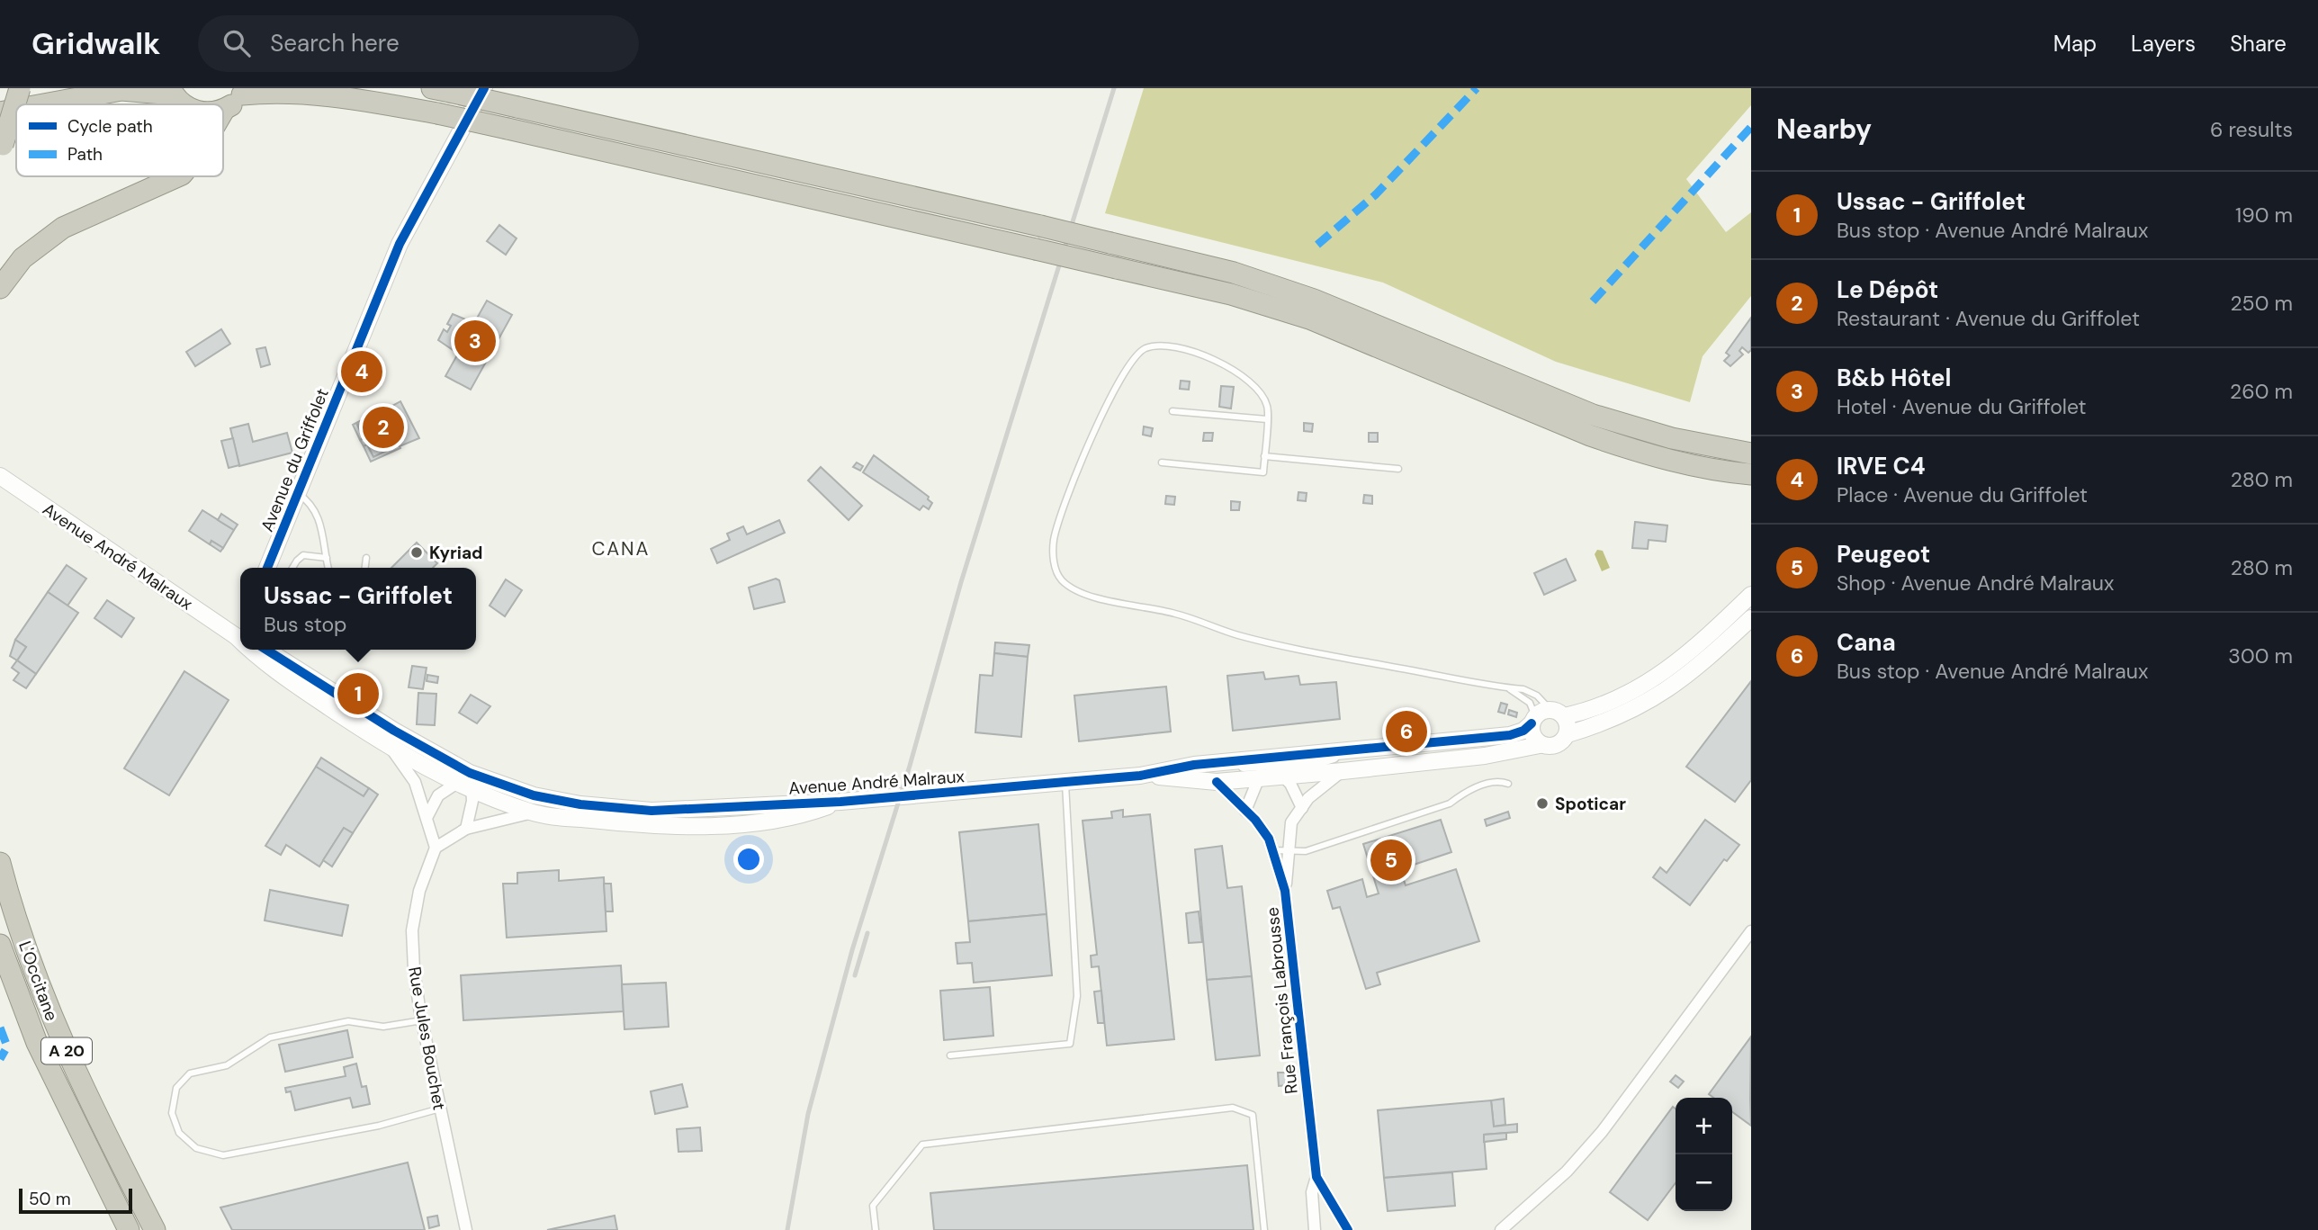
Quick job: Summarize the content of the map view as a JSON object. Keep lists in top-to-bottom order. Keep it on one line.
{"streets":{"highway":["L'Occitane","A 20"],"street":["Avenue du Griffolet","Avenue André Malraux","Rue François Labrousse","Rue Jules Bouchet"]},"crossings":[["Avenue André Malraux","Rue François Labrousse"]],"districts":["CANA"],"places":["Kyriad","Spoticar"],"legend":["Cycle path","Path"],"scale_bar":"50 m","page":{"header":"Gridwalk","search":"Search here","nav":["Map","Layers","Share"],"heading":["Nearby","6 results"],"list":[{"mark":"1","name":"Ussac - Griffolet","note":"Bus stop · Avenue André Malraux","value":"190 m"},{"mark":"2","name":"Le Dépôt","note":"Restaurant · Avenue du Griffolet","value":"250 m"},{"mark":"3","name":"B&b Hôtel","note":"Hotel · Avenue du Griffolet","value":"260 m"},{"mark":"4","name":"IRVE C4","note":"Place · Avenue du Griffolet","value":"280 m"},{"mark":"5","name":"Peugeot","note":"Shop · Avenue André Malraux","value":"280 m"},{"mark":"6","name":"Cana","note":"Bus stop · Avenue André Malraux","value":"300 m"}],"pins":["3","4","2","1","6","5"],"popup":["Ussac - Griffolet","Bus stop"],"map_buttons":["+","−"],"scale":"50 m"}}
